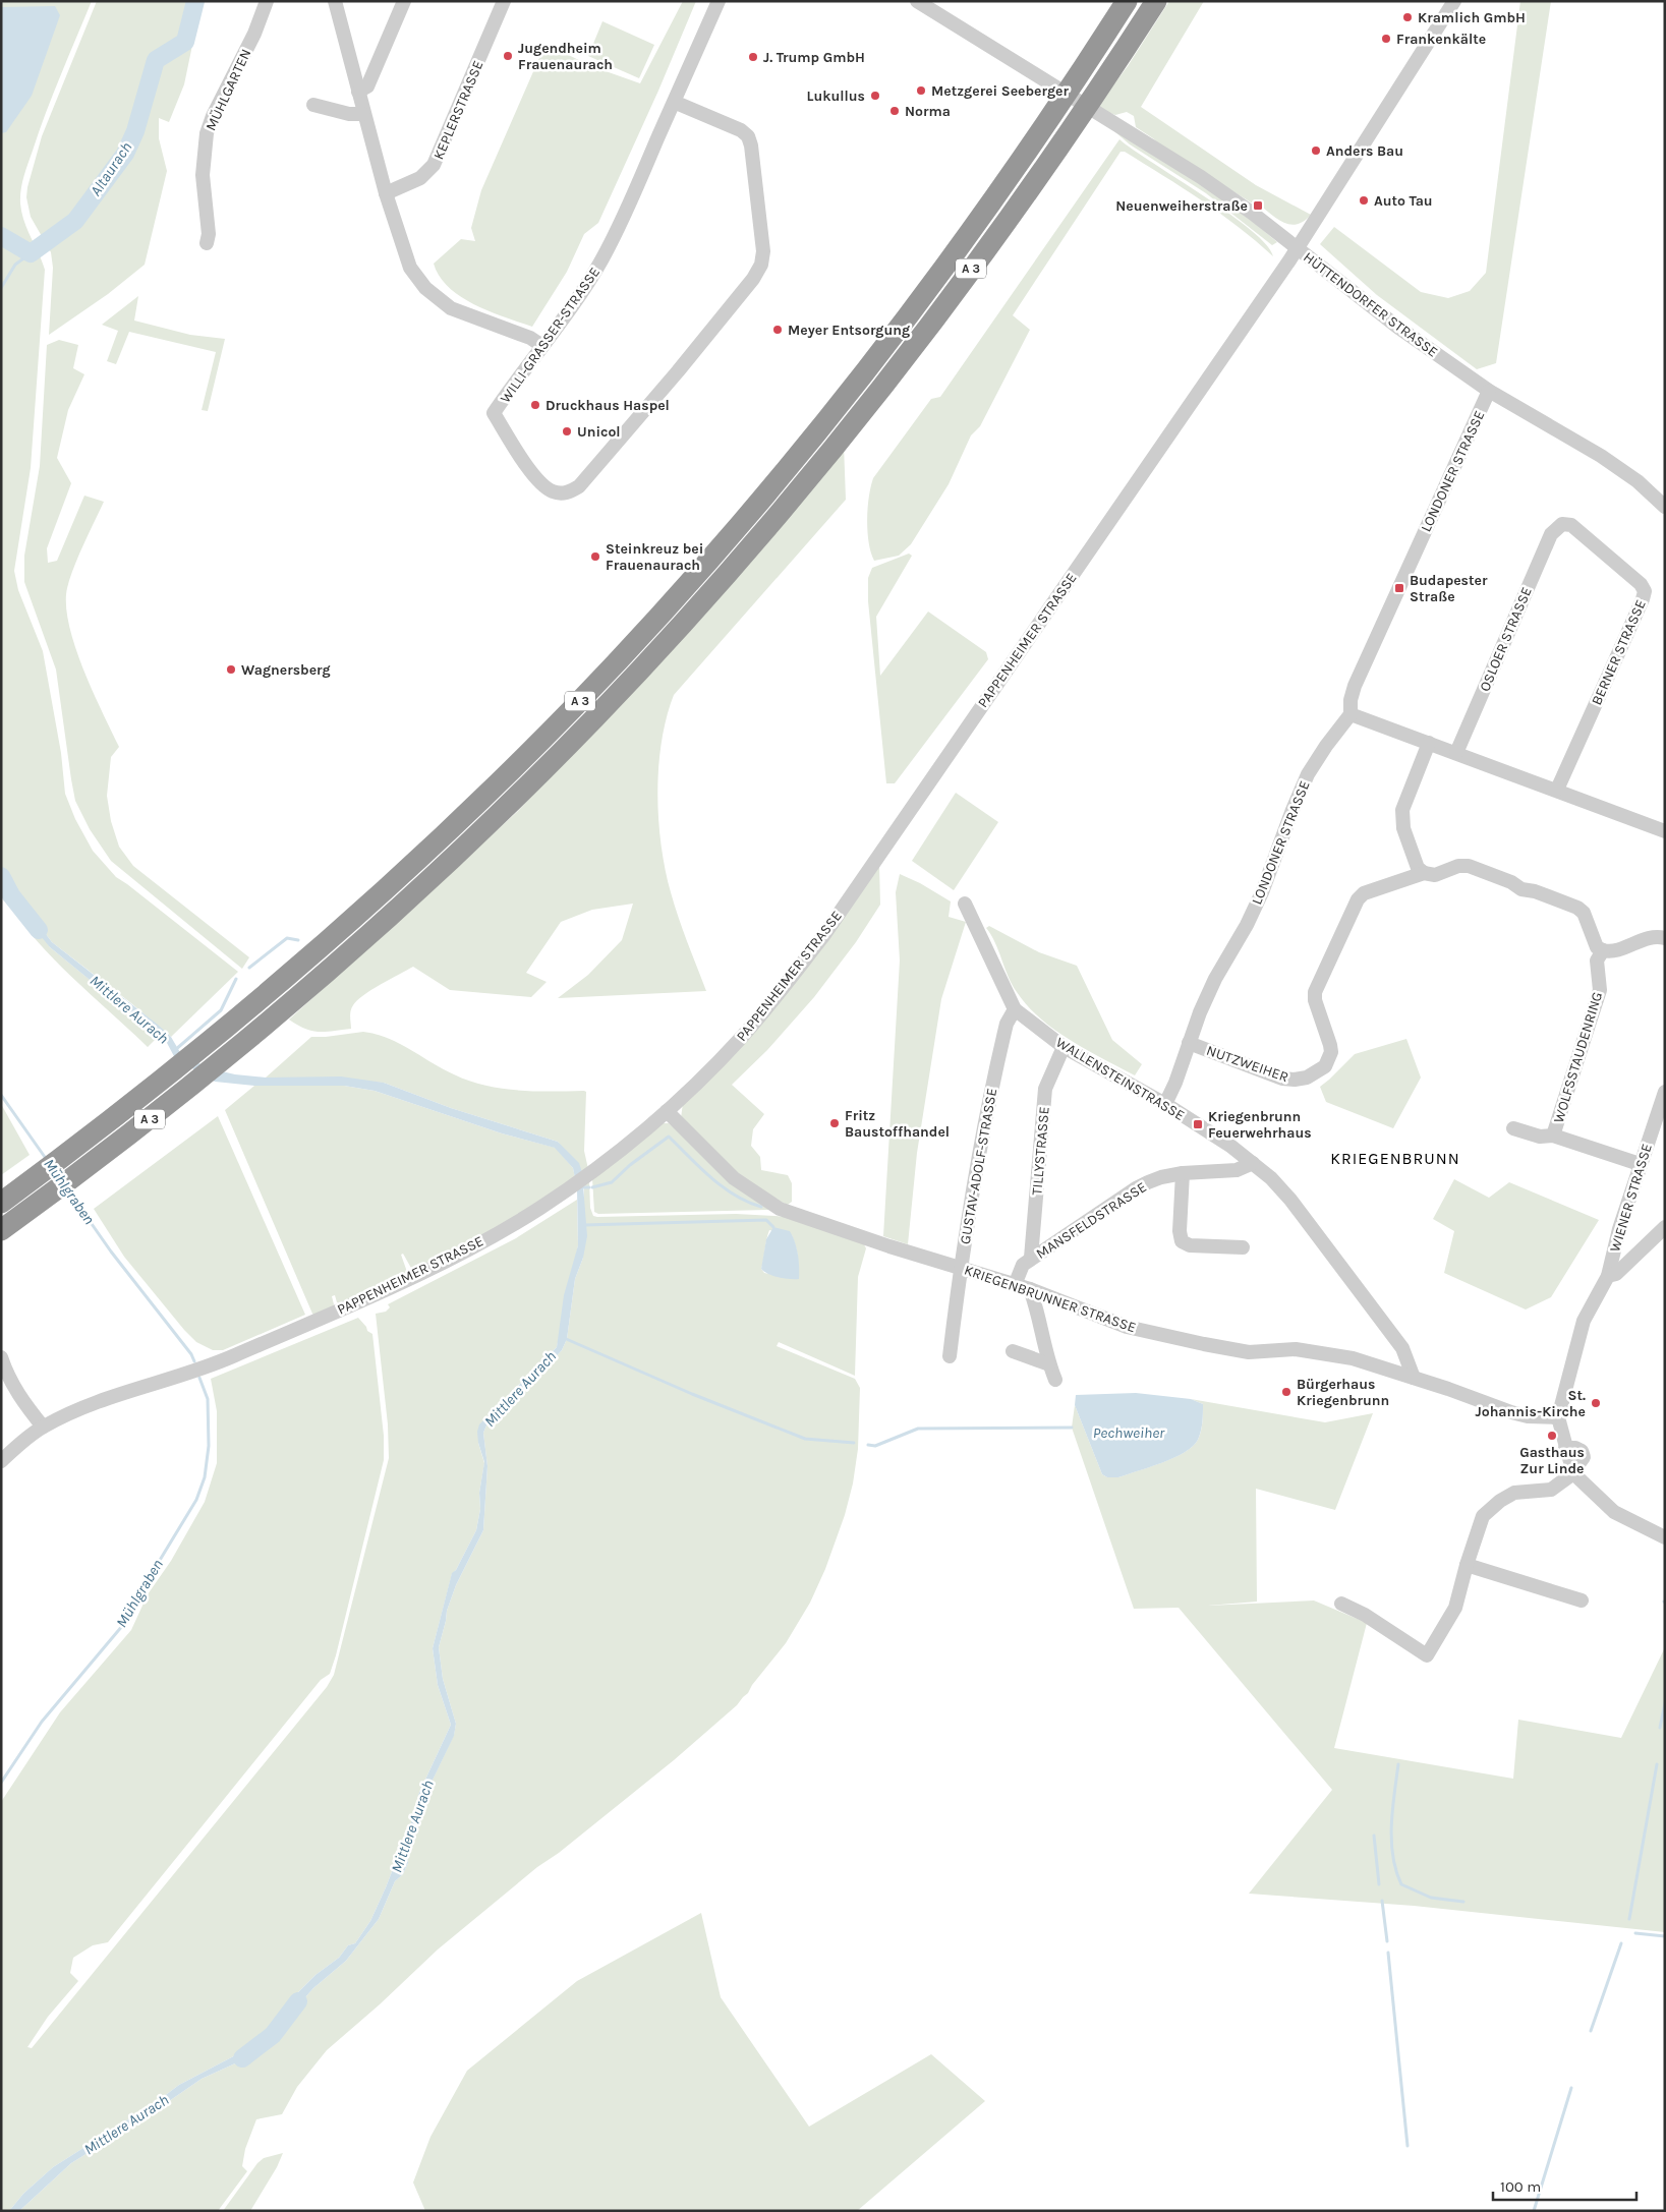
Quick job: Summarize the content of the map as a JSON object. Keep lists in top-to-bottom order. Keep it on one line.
{"streets":{"highway":["A 3"],"street":["MÜHLGARTEN","KEPLERSTRASSE","HÜTTENDORFER STRASSE","WILLI-GRASSER-STRASSE","LONDONER STRASSE","OSLOER STRASSE","PAPPENHEIMER STRASSE","BERNER STRASSE","WOLFSSTAUDENRING","NUTZWEIHER","WALLENSTEINSTRASSE","TILLYSTRASSE","GUSTAV-ADOLF-STRASSE","WIENER STRASSE","MANSFELDSTRASSE","KRIEGENBRUNNER STRASSE"]},"crossings":[["A 3","HÜTTENDORFER STRASSE"],["HÜTTENDORFER STRASSE","LONDONER STRASSE"],["HÜTTENDORFER STRASSE","PAPPENHEIMER STRASSE"],["LONDONER STRASSE","NUTZWEIHER"],["LONDONER STRASSE","WALLENSTEINSTRASSE"],["OSLOER STRASSE","BERNER STRASSE"],["PAPPENHEIMER STRASSE","KRIEGENBRUNNER STRASSE"],["WALLENSTEINSTRASSE","TILLYSTRASSE"],["WALLENSTEINSTRASSE","GUSTAV-ADOLF-STRASSE"],["WALLENSTEINSTRASSE","MANSFELDSTRASSE"],["WALLENSTEINSTRASSE","KRIEGENBRUNNER STRASSE"],["TILLYSTRASSE","MANSFELDSTRASSE"],["GUSTAV-ADOLF-STRASSE","KRIEGENBRUNNER STRASSE"],["MANSFELDSTRASSE","KRIEGENBRUNNER STRASSE"]],"districts":["KRIEGENBRUNN"],"water":["Altaurach","Mittlere Aurach","Mühlgraben","Pechweiher"],"places":{"other":["Kramlich GmbH","Frankenkälte","Jugendheim Frauenaurach","J. Trump GmbH","Metzgerei Seeberger","Lukullus","Norma","Anders Bau","Auto Tau","Meyer Entsorgung","Druckhaus Haspel","Unicol","Steinkreuz bei Frauenaurach","Wagnersberg","Fritz Baustoffhandel","Bürgerhaus Kriegenbrunn","St. Johannis-Kirche","Gasthaus Zur Linde"],"transit":["Neuenweiherstraße","Budapester Straße","Kriegenbrunn Feuerwehrhaus"]},"scale_bar":"100 m"}
